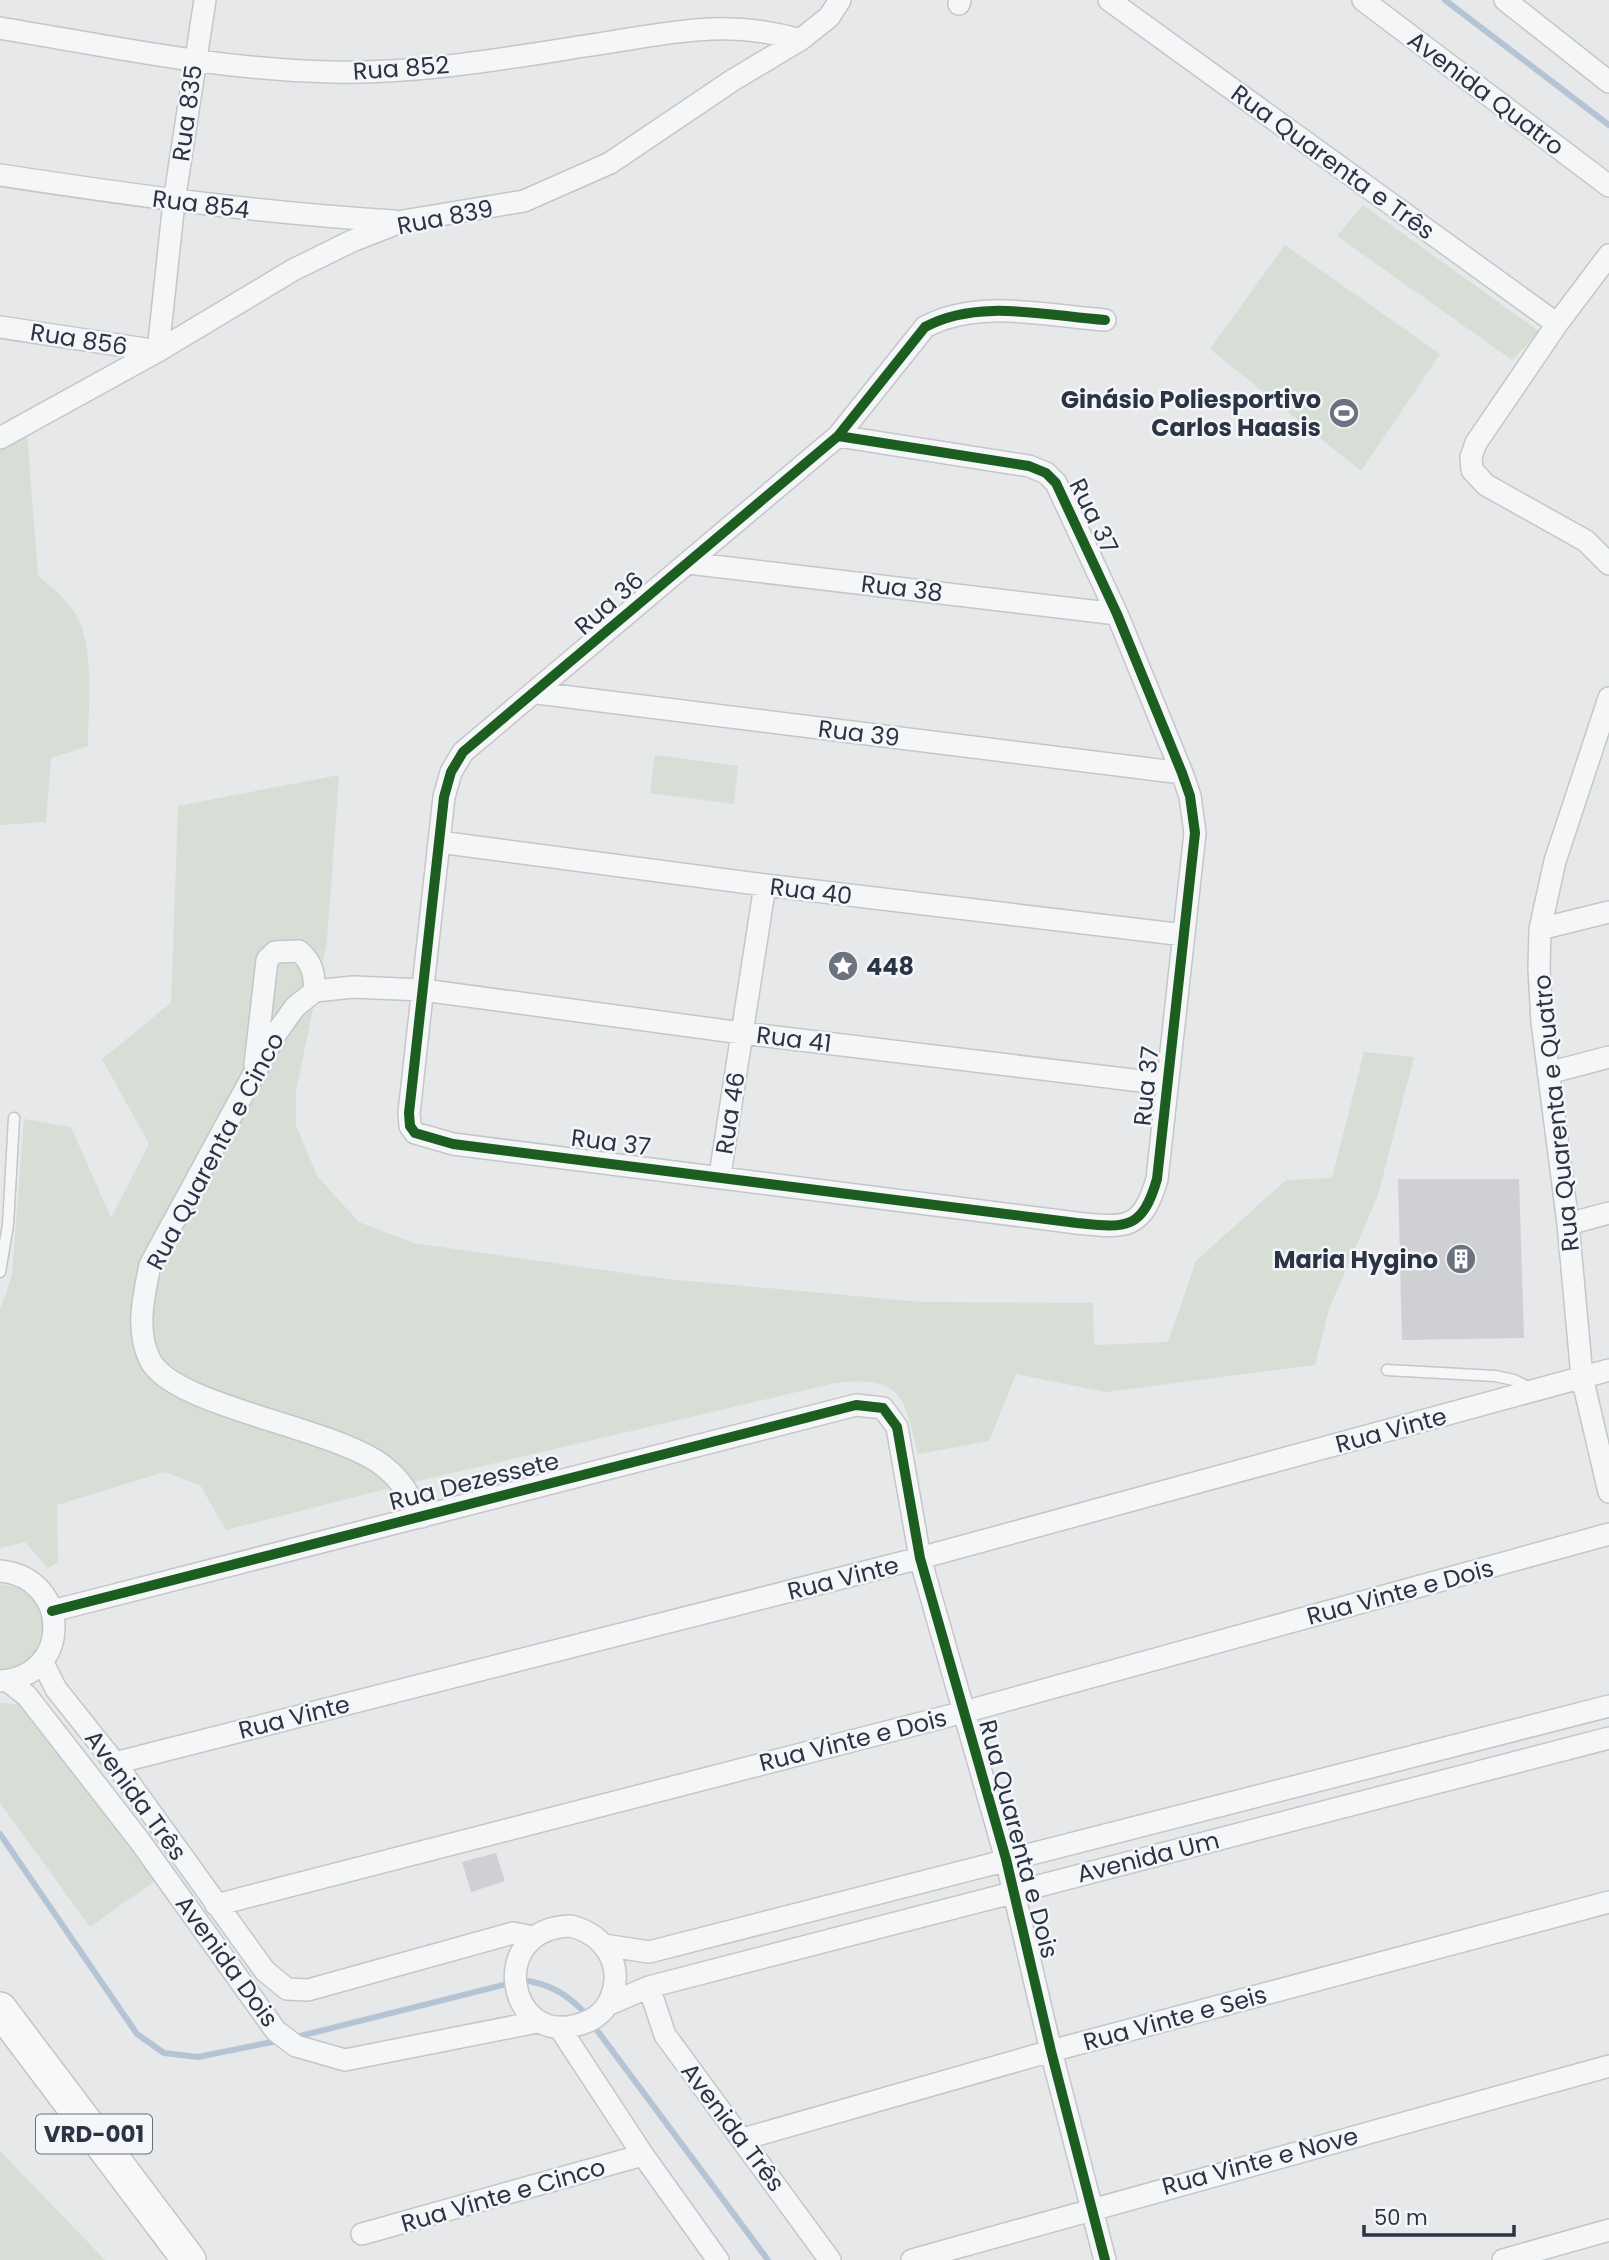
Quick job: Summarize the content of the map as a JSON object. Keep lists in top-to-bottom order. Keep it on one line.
{"streets":{"main road":["VRD-001"],"street":["Rua 852","Avenida Quatro","Rua 835","Rua Quarenta e Três","Rua 854","Rua 839","Rua 856","Rua 37","Rua 38","Rua 36","Rua 39","Rua 40","Rua 41","Rua 46","Rua Quarenta e Quatro","Rua Quarenta e Cinco","Rua Vinte","Rua Dezessete","Rua Vinte e Dois","Avenida Três","Rua Quarenta e Dois","Avenida Um","Avenida Dois","Rua Vinte e Seis","Rua Vinte e Nove","Rua Vinte e Cinco"]},"crossings":[["Rua 852","Rua 835"],["Rua 852","Rua 839"],["Rua 835","Rua 854"],["Rua 835","Rua 839"],["Rua 835","Rua 856"],["Rua 854","Rua 839"],["Rua 839","Rua 856"],["Rua 37","Rua 38"],["Rua 37","Rua 36"],["Rua 37","Rua 39"],["Rua 37","Rua 40"],["Rua 37","Rua 41"],["Rua 37","Rua 46"],["Rua 38","Rua 36"],["Rua 36","Rua 39"],["Rua 36","Rua 40"],["Rua 36","Rua 41"],["Rua 40","Rua 46"],["Rua 41","Rua 46"],["Rua Quarenta e Quatro","Rua Vinte"],["Rua Quarenta e Cinco","Rua Dezessete"],["Rua Vinte","Avenida Três"],["Rua Vinte","Rua Quarenta e Dois"],["Rua Dezessete","Rua Quarenta e Dois"],["Rua Vinte e Dois","Avenida Três"],["Rua Vinte e Dois","Rua Quarenta e Dois"],["Avenida Três","Avenida Um"],["Avenida Três","Avenida Dois"],["Avenida Três","Rua Vinte e Seis"],["Rua Quarenta e Dois","Avenida Um"],["Rua Quarenta e Dois","Rua Vinte e Seis"],["Rua Quarenta e Dois","Rua Vinte e Nove"],["Avenida Um","Avenida Dois"]],"places":{"sports":["Ginásio Poliesportivo Carlos Haasis"],"place":["448"],"building":["Maria Hygino"]},"scale_bar":"50 m"}
